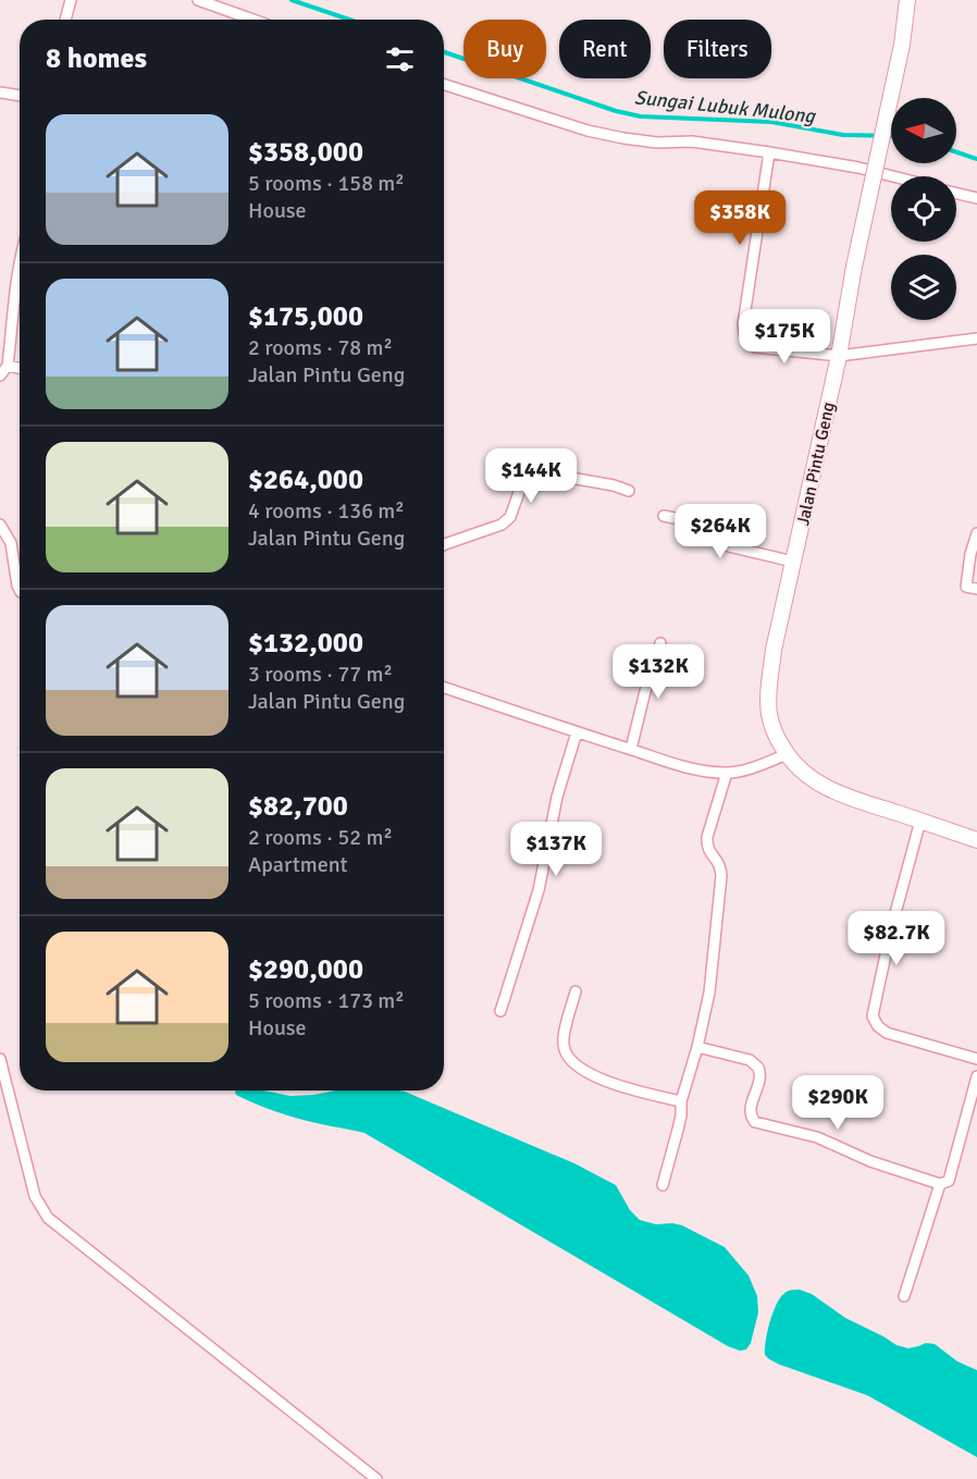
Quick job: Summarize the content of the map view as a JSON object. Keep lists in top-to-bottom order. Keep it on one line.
{"streets":{"main road":["Jalan Pintu Geng"]},"water":["Sungai Lubuk Mulong"],"north":"left","page":{"chip":["Buy","Rent","Filters"],"heading":"8 homes","list":[{"name":"$358,000","note":"5 rooms · 158 m² · House"},{"name":"$175,000","note":"2 rooms · 78 m² · Jalan Pintu Geng"},{"name":"$264,000","note":"4 rooms · 136 m² · Jalan Pintu Geng"},{"name":"$132,000","note":"3 rooms · 77 m² · Jalan Pintu Geng"},{"name":"$82,700","note":"2 rooms · 52 m² · Apartment"},{"name":"$290,000","note":"5 rooms · 173 m² · House"}],"price":["$358K","$175K","$144K","$264K","$132K","$137K","$82.7K","$290K"]}}
